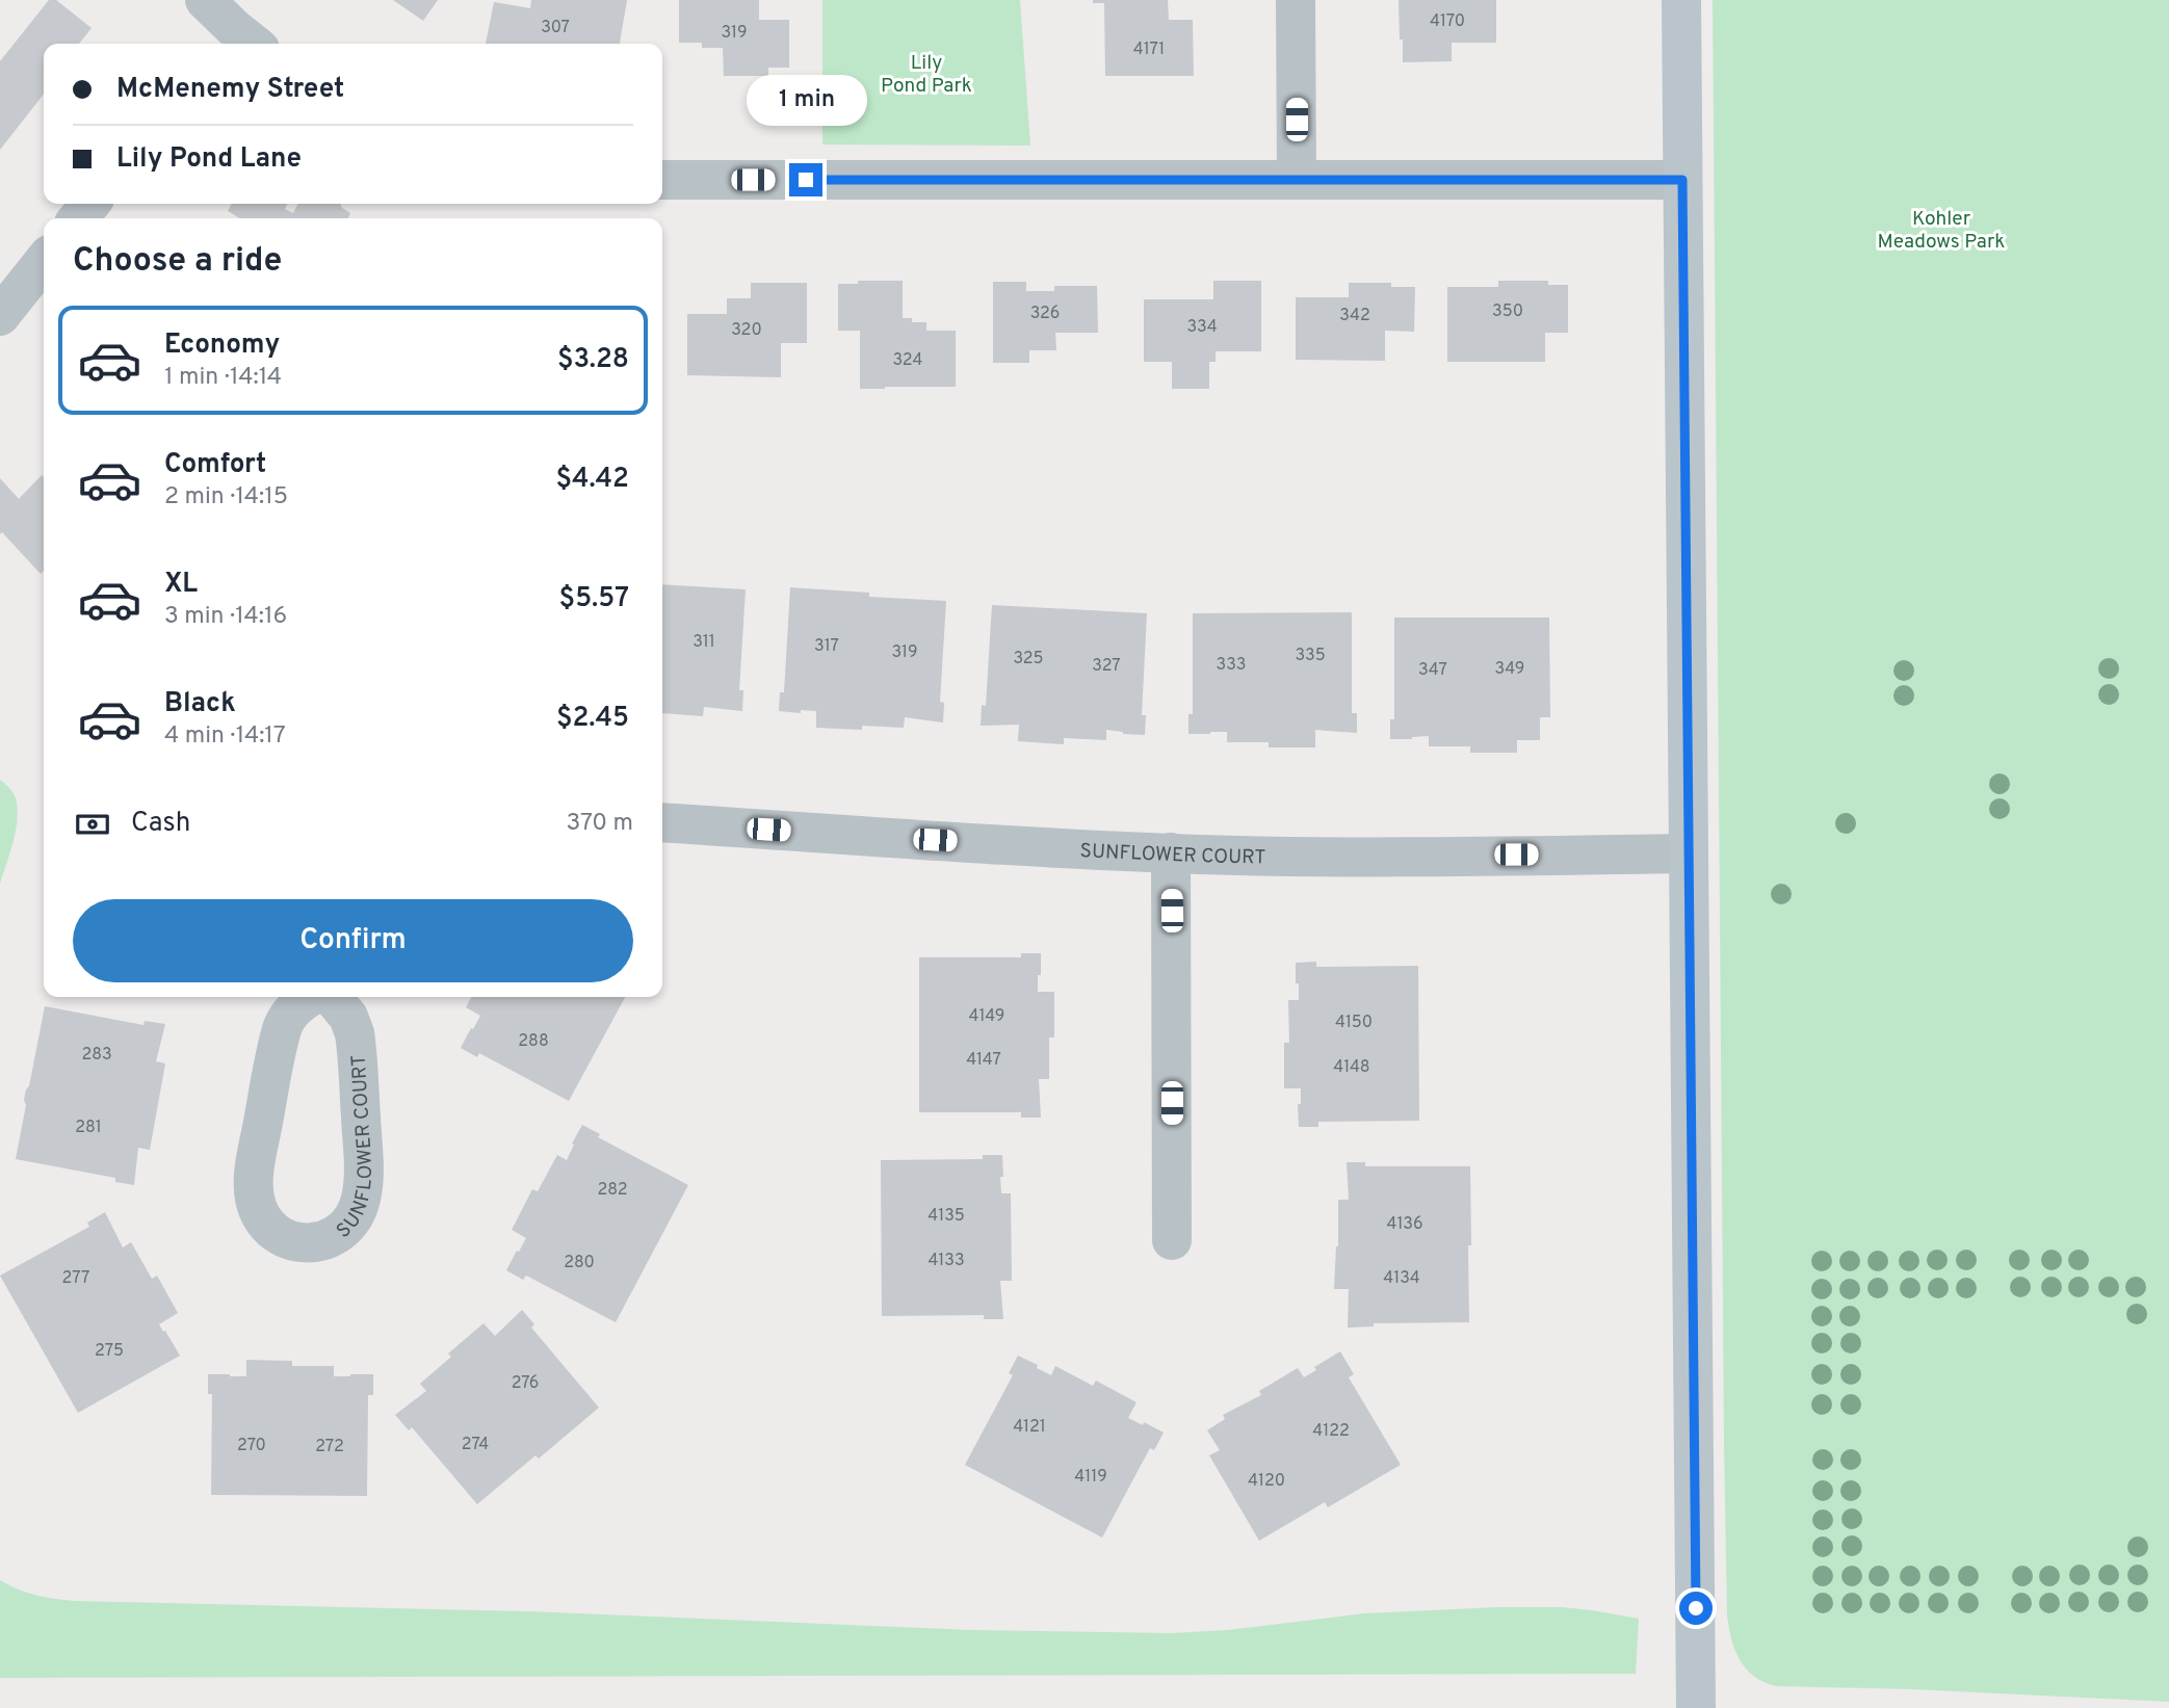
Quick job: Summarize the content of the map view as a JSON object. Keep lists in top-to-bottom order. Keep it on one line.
{"streets":{"street":["SUNFLOWER COURT"]},"parks":["Lily Pond Park","Kohler Meadows Park"],"house_numbers":["4170","307","319","4171","350","326","342","334","320","324","311","317","319","335","325","333","327","349","347","4149","4150","288","283","4147","4148","281","282","4135","4136","4133","280","277","4134","275","276","4121","4122","274","270","272","4119","4120"],"page":{"banner":["McMenemy Street","Lily Pond Lane"],"bubble":"1 min","heading":"Choose a ride","list":[{"name":"Economy","note":"1 min · 14:14","value":"$3.28"},{"name":"Comfort","note":"2 min · 14:15","value":"$4.42"},{"name":"XL","note":"3 min · 14:16","value":"$5.57"},{"name":"Black","note":"4 min · 14:17","value":"$2.45"}],"pay":["Cash","370 m"],"buttons":"Confirm"}}
